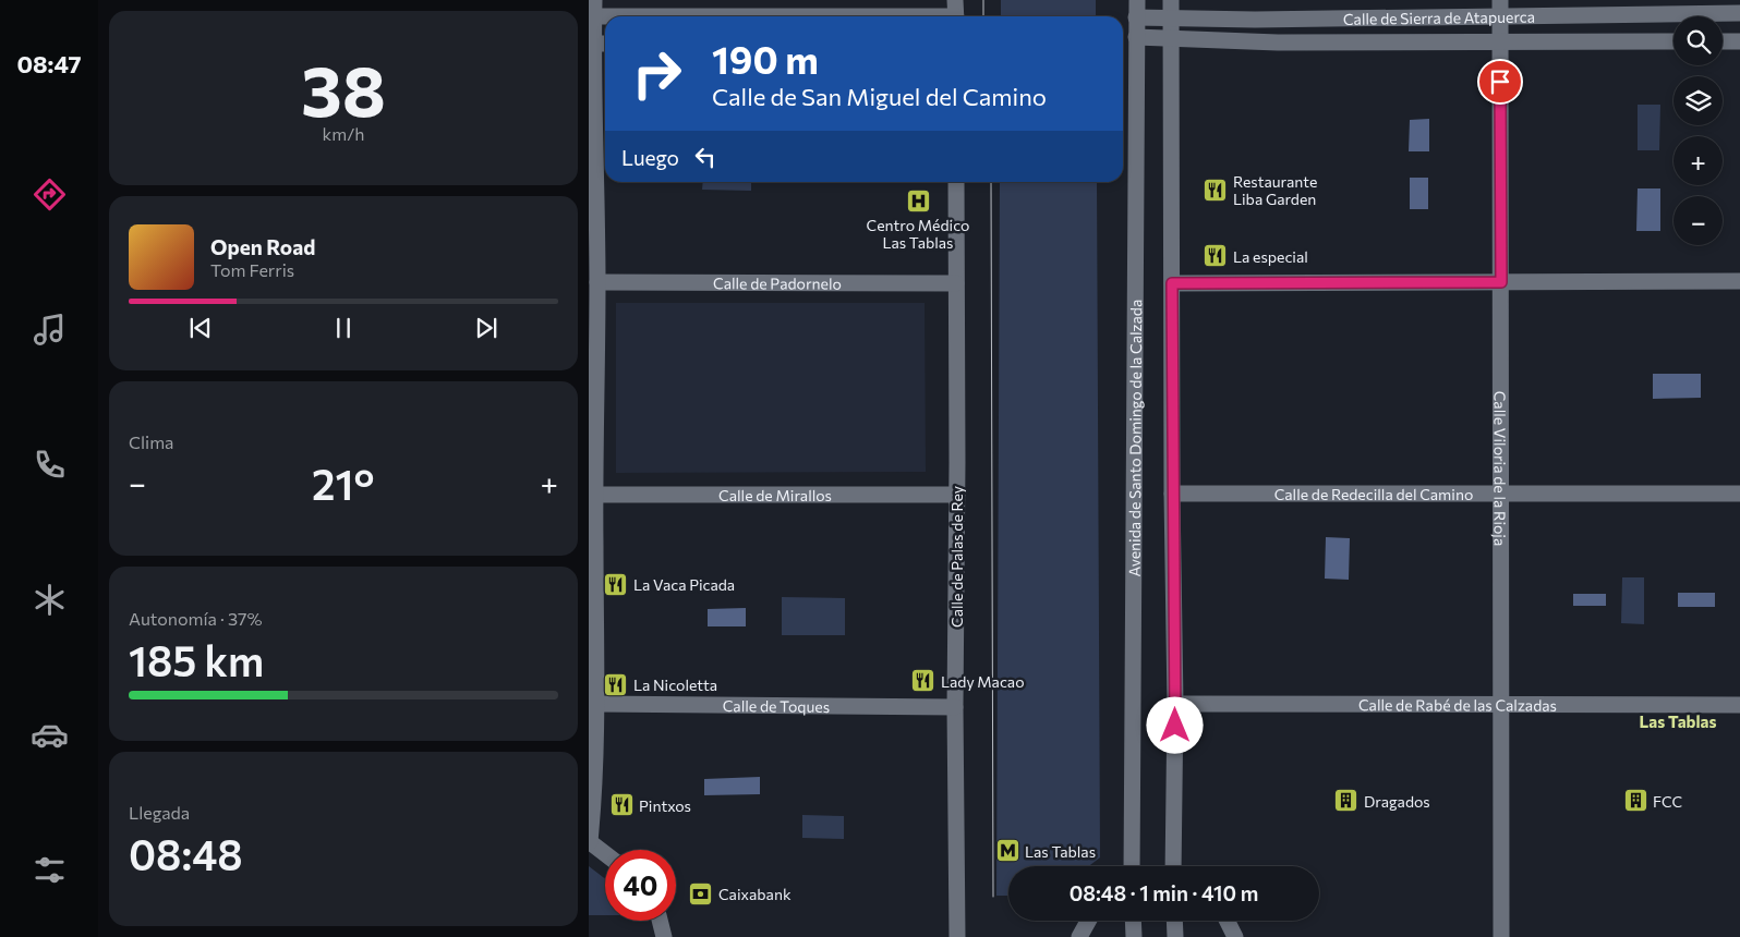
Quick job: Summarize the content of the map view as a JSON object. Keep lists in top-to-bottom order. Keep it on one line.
{"streets":{"street":["Calle de Sierra de Atapuerca","Calle de Padornelo","Avenida de Santo Domingo de la Calzada","Calle Viloria de la Rioja","Calle de Redecilla del Camino","Calle de Mirallos","Calle de Palas de Rey","Calle de Toques","Calle de Rabé de las Calzadas"]},"crossings":[["Calle de Sierra de Atapuerca","Avenida de Santo Domingo de la Calzada"],["Calle de Sierra de Atapuerca","Calle Viloria de la Rioja"],["Calle de Padornelo","Calle de Palas de Rey"],["Calle Viloria de la Rioja","Calle de Redecilla del Camino"],["Calle Viloria de la Rioja","Calle de Rabé de las Calzadas"],["Calle de Mirallos","Calle de Palas de Rey"],["Calle de Palas de Rey","Calle de Toques"]],"districts":["Las Tablas"],"places":{"restaurant":["Restaurante Liba Garden","La especial","La Vaca Picada","Lady Macao","La Nicoletta","Pintxos"],"hospital":["Centro Médico Las Tablas"],"building":["Dragados","FCC"],"metro station":["Las Tablas"],"bank":["Caixabank"]},"page":{"tabs":"08:47","tile":[["38","km/h"],"Clima",["Autonomía · 37%","185 km"],["Llegada","08:48"]],"map_buttons":["+","−"],"turn":["190 m","Calle de San Miguel del Camino"],"then":"Luego","song":["Open Road","Tom Ferris"],"heat":["−","21°","+"],"limit":"40","trip":"08:48 · 1 min · 410 m"}}
